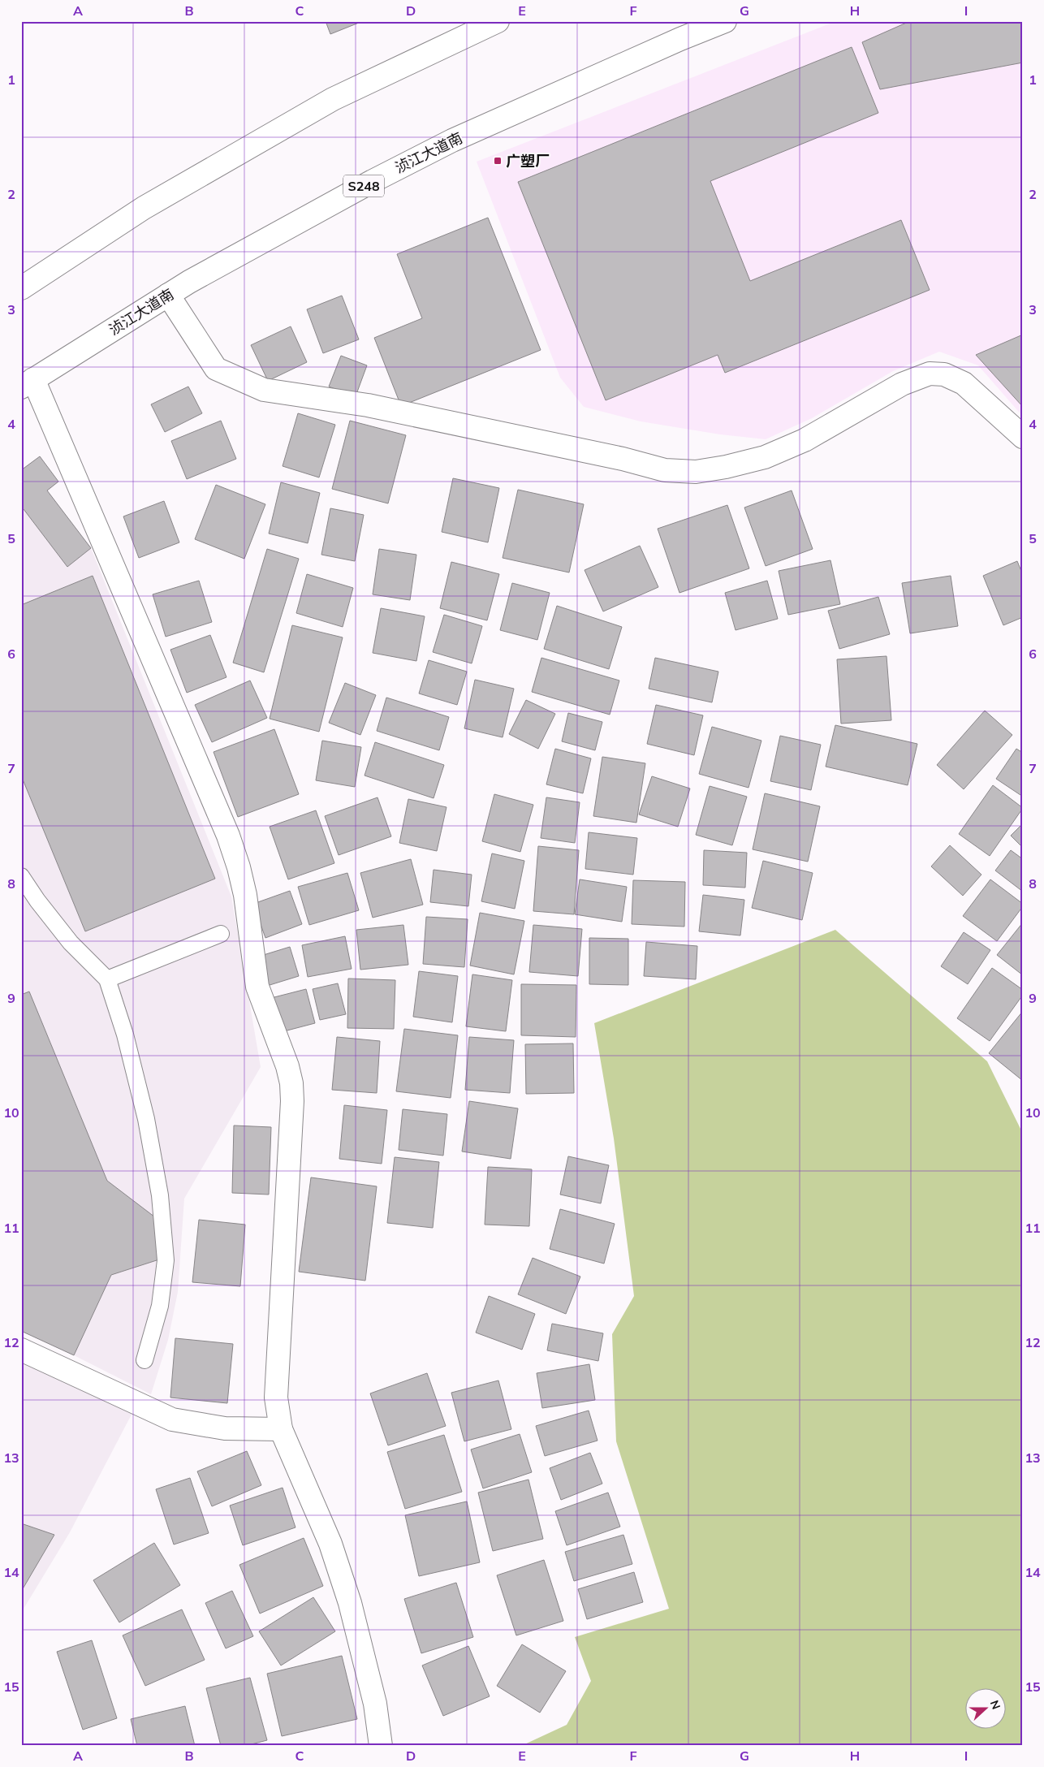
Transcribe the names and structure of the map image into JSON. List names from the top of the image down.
{
  "streets": {
    "street": ["浈江大道南", "S248"]
  },
  "places": {
    "transit": ["广塑厂"]
  },
  "north": "right",
  "grid": {
    "columns": [
      "A",
      "B",
      "C",
      "D",
      "E",
      "F",
      "G",
      "H",
      "I"
    ],
    "rows": [
      "1",
      "2",
      "3",
      "4",
      "5",
      "6",
      "7",
      "8",
      "9",
      "10",
      "11",
      "12",
      "13",
      "14",
      "15"
    ]
  }
}
